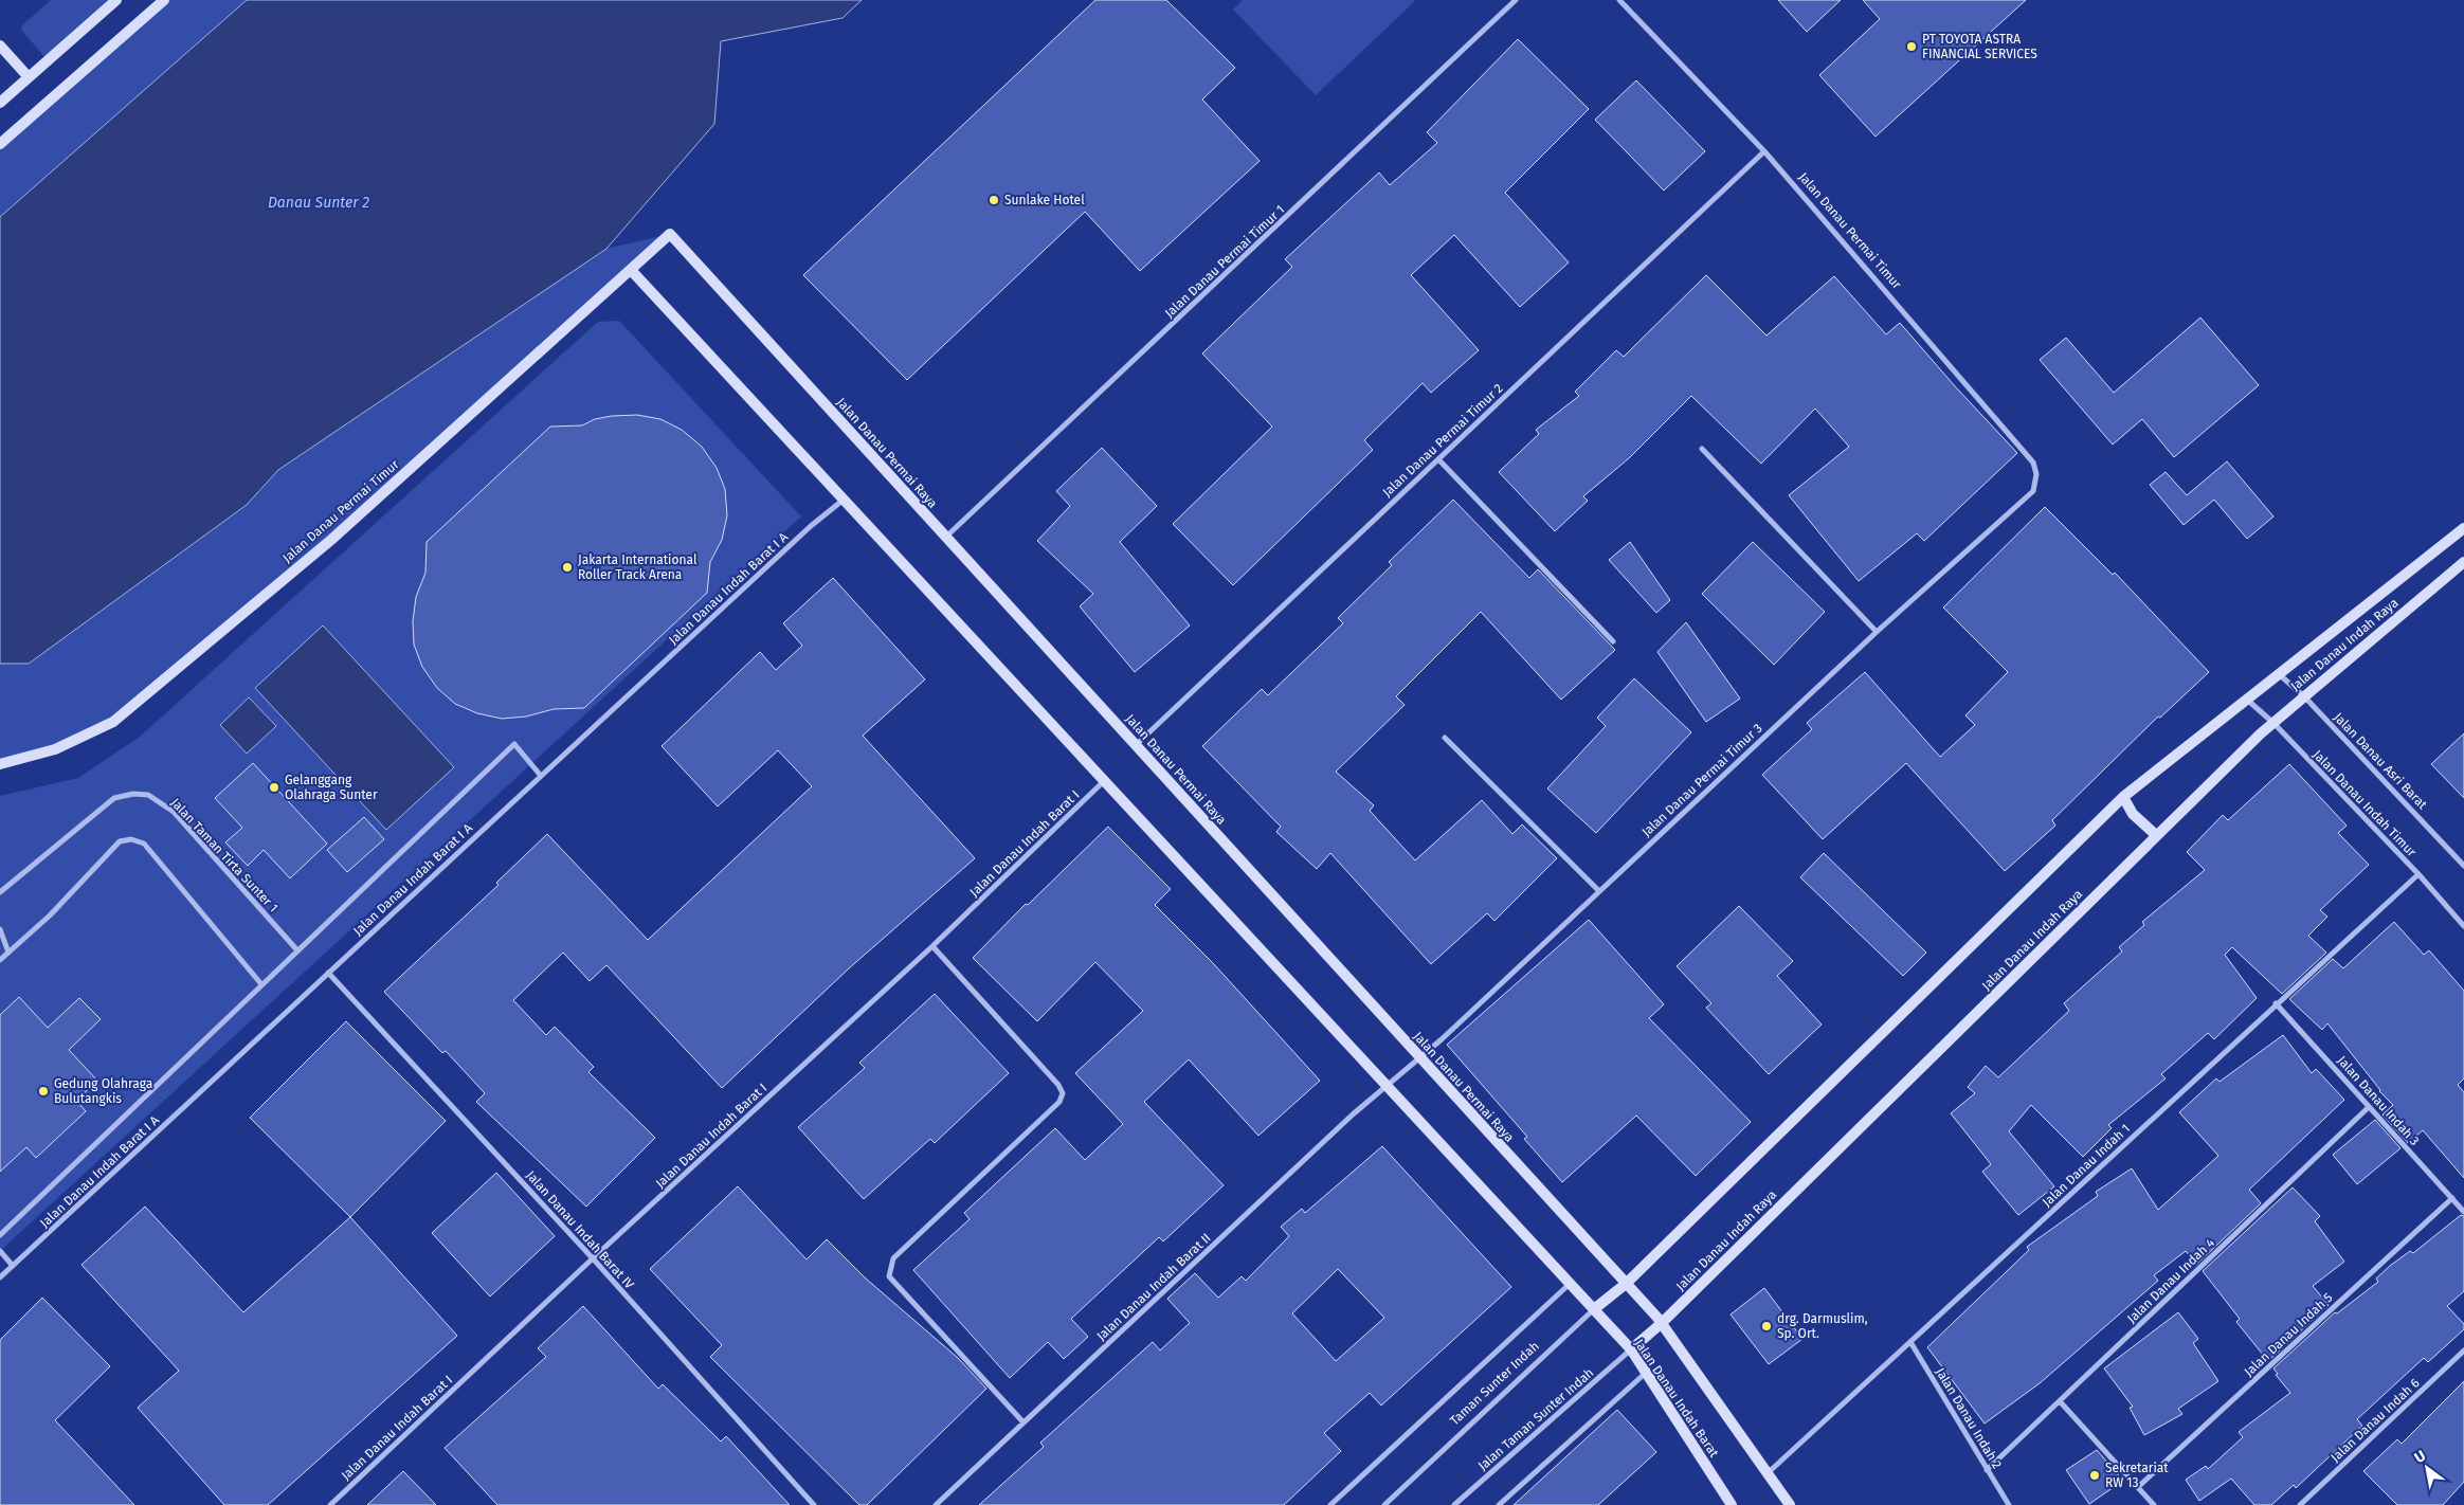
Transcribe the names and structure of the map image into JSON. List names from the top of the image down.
{
  "streets": {
    "street": [
      "Jalan Danau Permai Timur",
      "Jalan Danau Permai Timur 1",
      "Jalan Danau Permai Timur 2",
      "Jalan Danau Permai Raya",
      "Jalan Danau Indah Barat I A",
      "Jalan Danau Indah Raya",
      "Jalan Danau Asri Barat",
      "Jalan Danau Permai Timur 3",
      "Jalan Danau Indah Timur",
      "Jalan Danau Indah Barat I",
      "Jalan Taman Tirta Sunter 1",
      "Jalan Danau Indah 3",
      "Jalan Danau Indah 1",
      "Jalan Danau Indah Barat IV",
      "Jalan Danau Indah 4",
      "Jalan Danau Indah Barat II",
      "Jalan Danau Indah 5",
      "Taman Sunter Indah",
      "Jalan Danau Indah Barat",
      "Jalan Danau Indah 2",
      "Jalan Taman Sunter Indah",
      "Jalan Danau Indah 6"
    ]
  },
  "crossings": [
    ["Jalan Danau Permai Timur", "Jalan Danau Permai Timur 2"],
    ["Jalan Danau Permai Timur", "Jalan Danau Permai Raya"],
    ["Jalan Danau Permai Timur", "Jalan Danau Permai Timur 3"],
    ["Jalan Danau Permai Timur 1", "Jalan Danau Permai Raya"],
    ["Jalan Danau Permai Timur 2", "Jalan Danau Permai Raya"],
    ["Jalan Danau Permai Raya", "Jalan Danau Indah Raya"],
    ["Jalan Danau Permai Raya", "Jalan Danau Permai Timur 3"],
    ["Jalan Danau Permai Raya", "Taman Sunter Indah"],
    ["Jalan Danau Indah Barat I A", "Jalan Danau Indah Barat IV"],
    ["Jalan Danau Indah Raya", "Jalan Danau Asri Barat"],
    ["Jalan Danau Indah Raya", "Jalan Danau Indah Timur"],
    ["Jalan Danau Indah Raya", "Taman Sunter Indah"],
    ["Jalan Danau Indah Raya", "Jalan Danau Indah Barat"],
    ["Jalan Danau Indah Raya", "Jalan Taman Sunter Indah"],
    ["Jalan Danau Permai Timur 3", "Jalan Danau Indah Barat II"],
    ["Jalan Danau Indah Timur", "Jalan Danau Indah 1"],
    ["Jalan Danau Indah Barat I", "Jalan Danau Indah Barat IV"],
    ["Jalan Danau Indah 3", "Jalan Danau Indah 1"],
    ["Jalan Danau Indah 3", "Jalan Danau Indah 4"],
    ["Jalan Danau Indah 3", "Jalan Danau Indah 5"],
    ["Jalan Danau Indah 1", "Jalan Danau Indah 2"],
    ["Jalan Danau Indah 4", "Jalan Danau Indah 2"],
    ["Taman Sunter Indah", "Jalan Danau Indah Barat"],
    ["Jalan Danau Indah Barat", "Jalan Taman Sunter Indah"]
  ],
  "water": ["Danau Sunter 2"],
  "places": [
    "PT TOYOTA ASTRA FINANCIAL SERVICES",
    "Sunlake Hotel",
    "Jakarta International Roller Track Arena",
    "Gelanggang Olahraga Sunter",
    "Gedung Olahraga Bulutangkis",
    "drg. Darmuslim, Sp. Ort.",
    "Sekretariat RW 13"
  ],
  "north": "top left"
}
